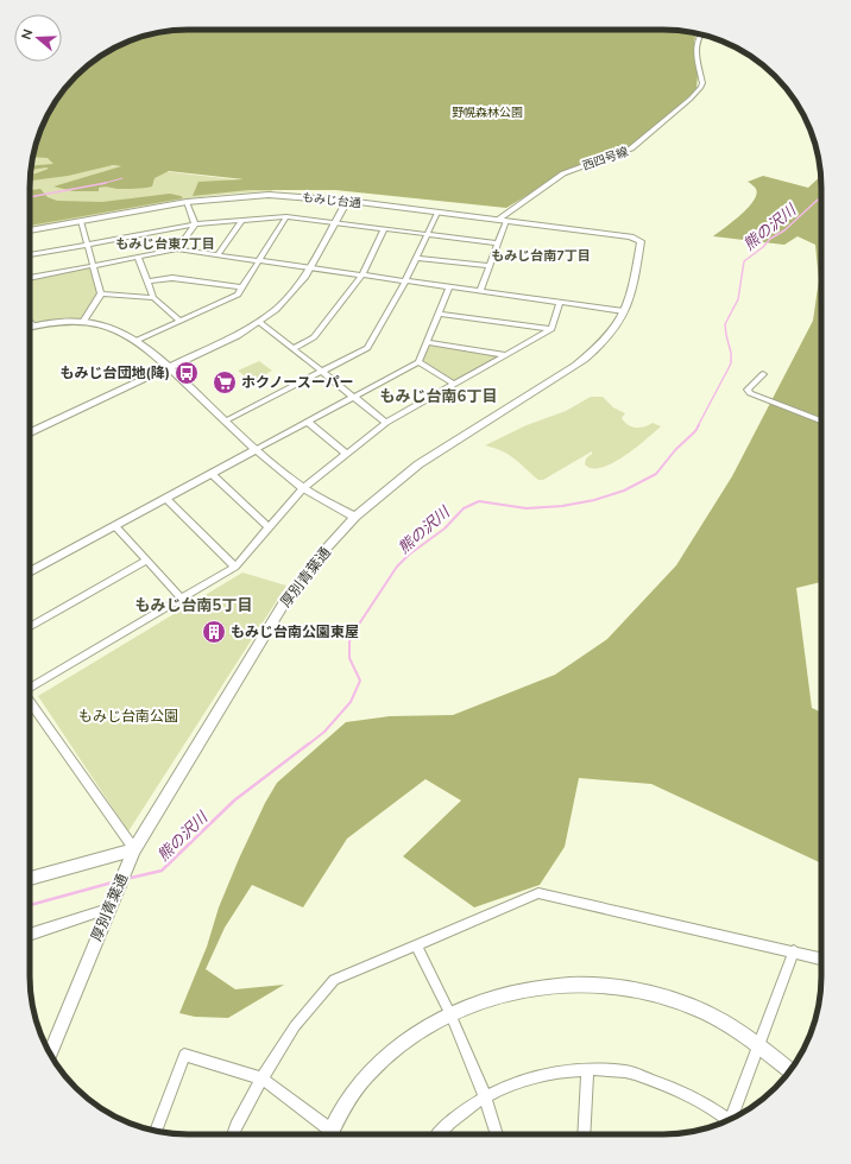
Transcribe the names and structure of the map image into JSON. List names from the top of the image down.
{
  "streets": {
    "street": ["西四号線", "もみじ台通", "厚別青葉通"]
  },
  "crossings": [
    ["西四号線", "もみじ台通"],
    ["もみじ台通", "厚別青葉通"]
  ],
  "districts": [
    "もみじ台東7丁目",
    "もみじ台南7丁目",
    "もみじ台南6丁目",
    "もみじ台南5丁目"
  ],
  "water": ["熊の沢川"],
  "parks": ["野幌森林公園", "もみじ台南公園"],
  "places": {
    "bus stop": ["もみじ台団地(降)"],
    "supermarket": ["ホクノースーパー"],
    "building": ["もみじ台南公園東屋"]
  },
  "north": "left"
}
